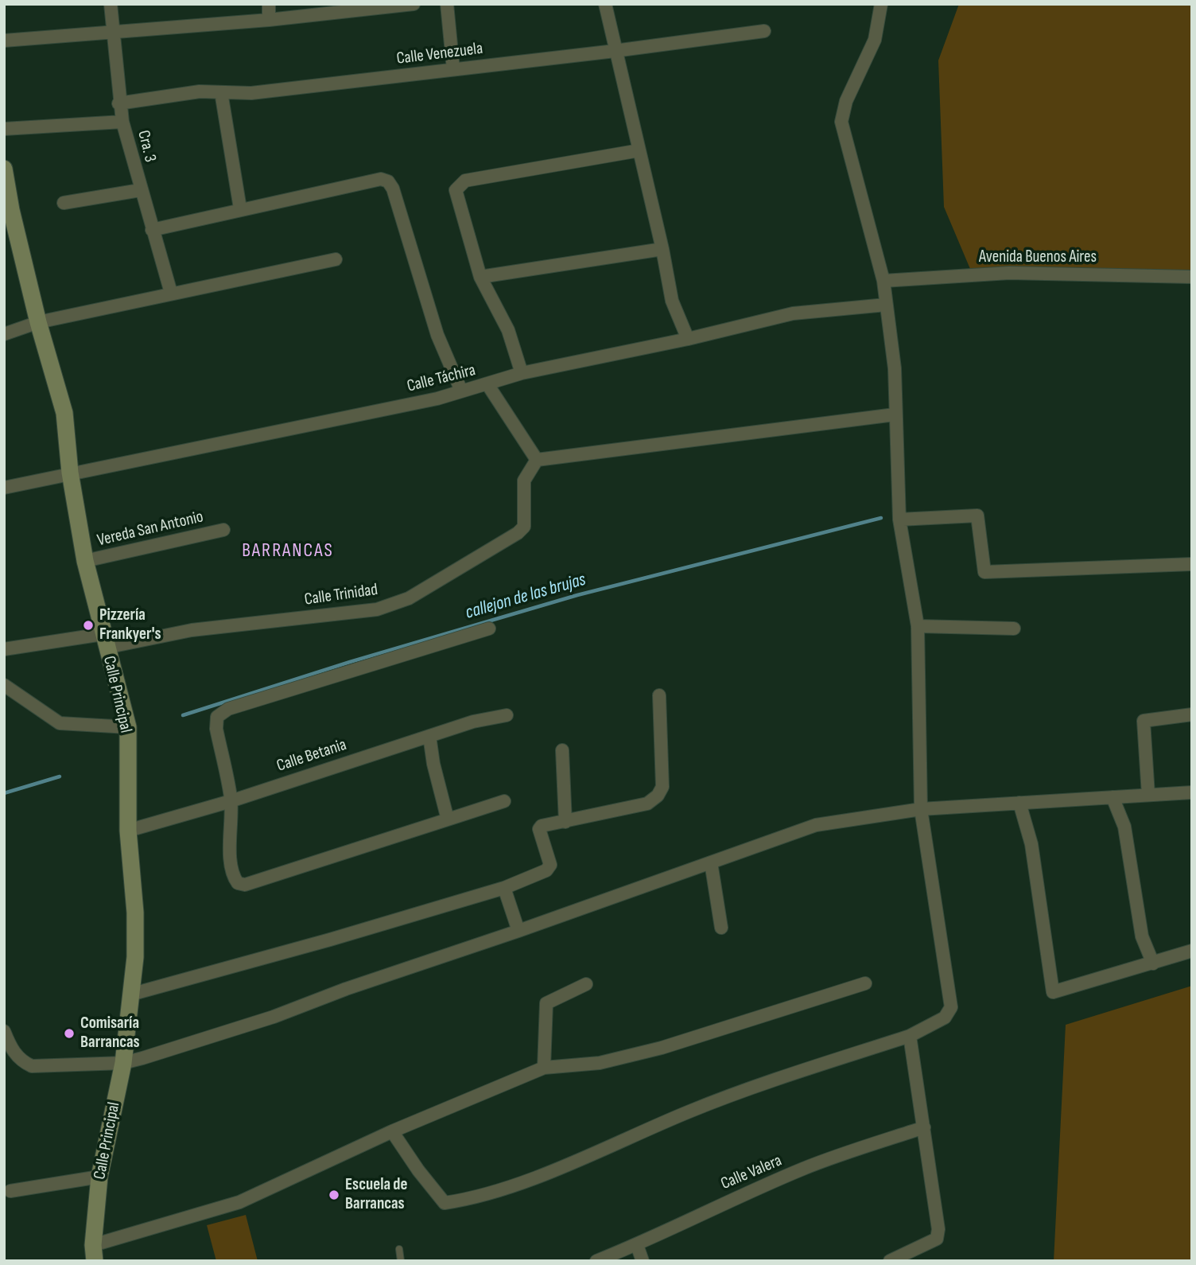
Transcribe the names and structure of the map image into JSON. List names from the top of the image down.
{
  "streets": {
    "street": [
      "Calle Venezuela",
      "Cra. 3",
      "Avenida Buenos Aires",
      "Calle Táchira",
      "Vereda San Antonio",
      "Calle Trinidad",
      "Calle Principal",
      "Calle Betania",
      "Calle Valera"
    ]
  },
  "crossings": [
    ["Calle Venezuela", "Cra. 3"],
    ["Calle Táchira", "Calle Principal"],
    ["Vereda San Antonio", "Calle Principal"],
    ["Calle Trinidad", "Calle Principal"],
    ["Calle Principal", "Calle Betania"]
  ],
  "districts": ["BARRANCAS"],
  "water": ["callejon de las brujas"],
  "places": ["Pizzería Frankyer's", "Comisaría Barrancas", "Escuela de Barrancas"]
}
